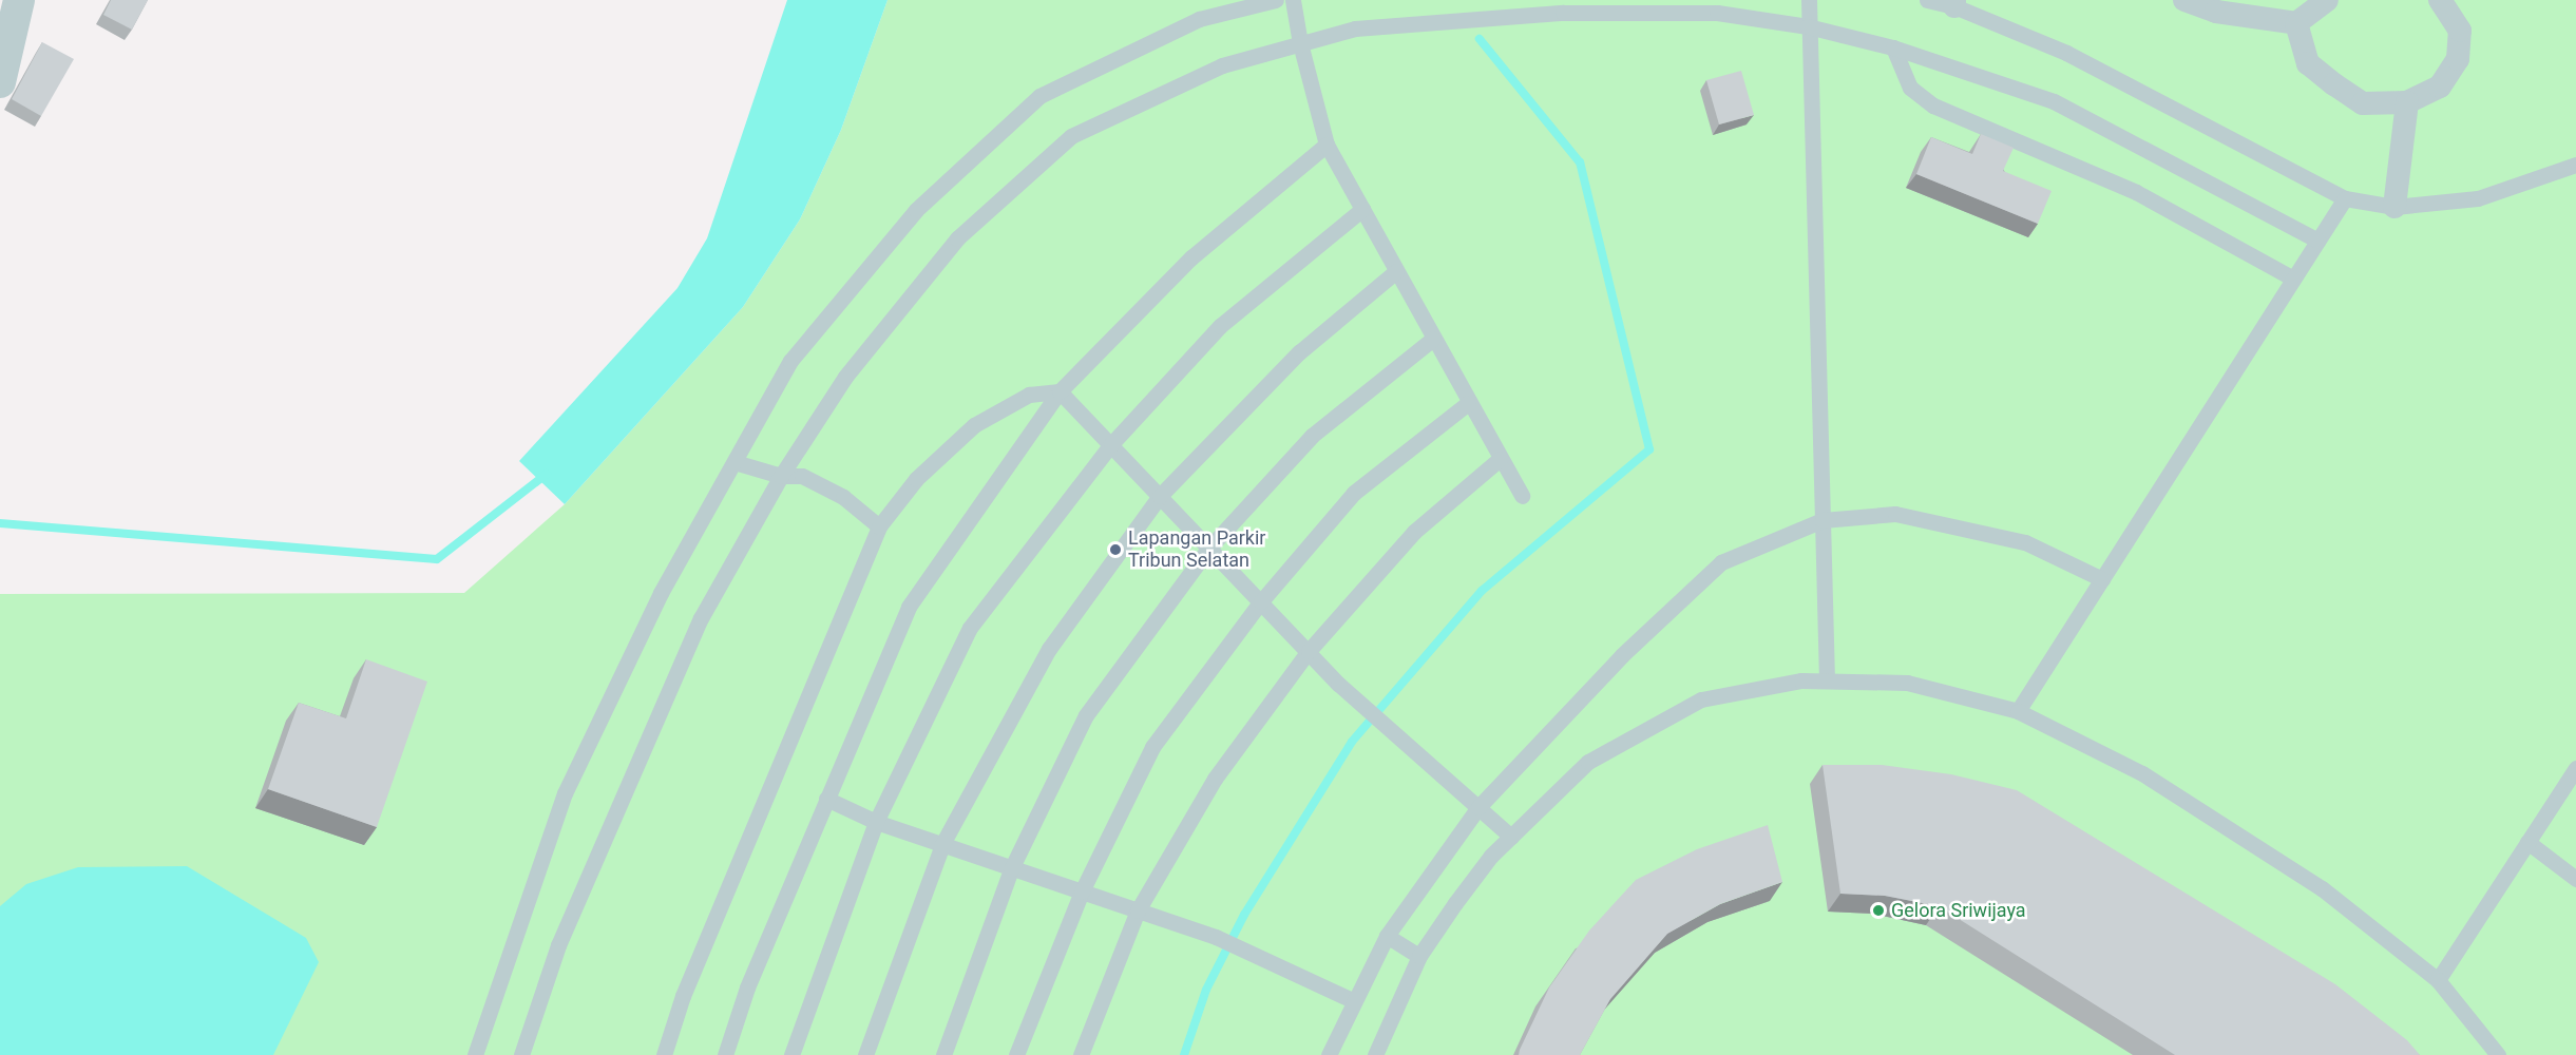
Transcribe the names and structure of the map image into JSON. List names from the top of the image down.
{
  "places": ["Lapangan Parkir Tribun Selatan", "Gelora Sriwijaya"]
}
